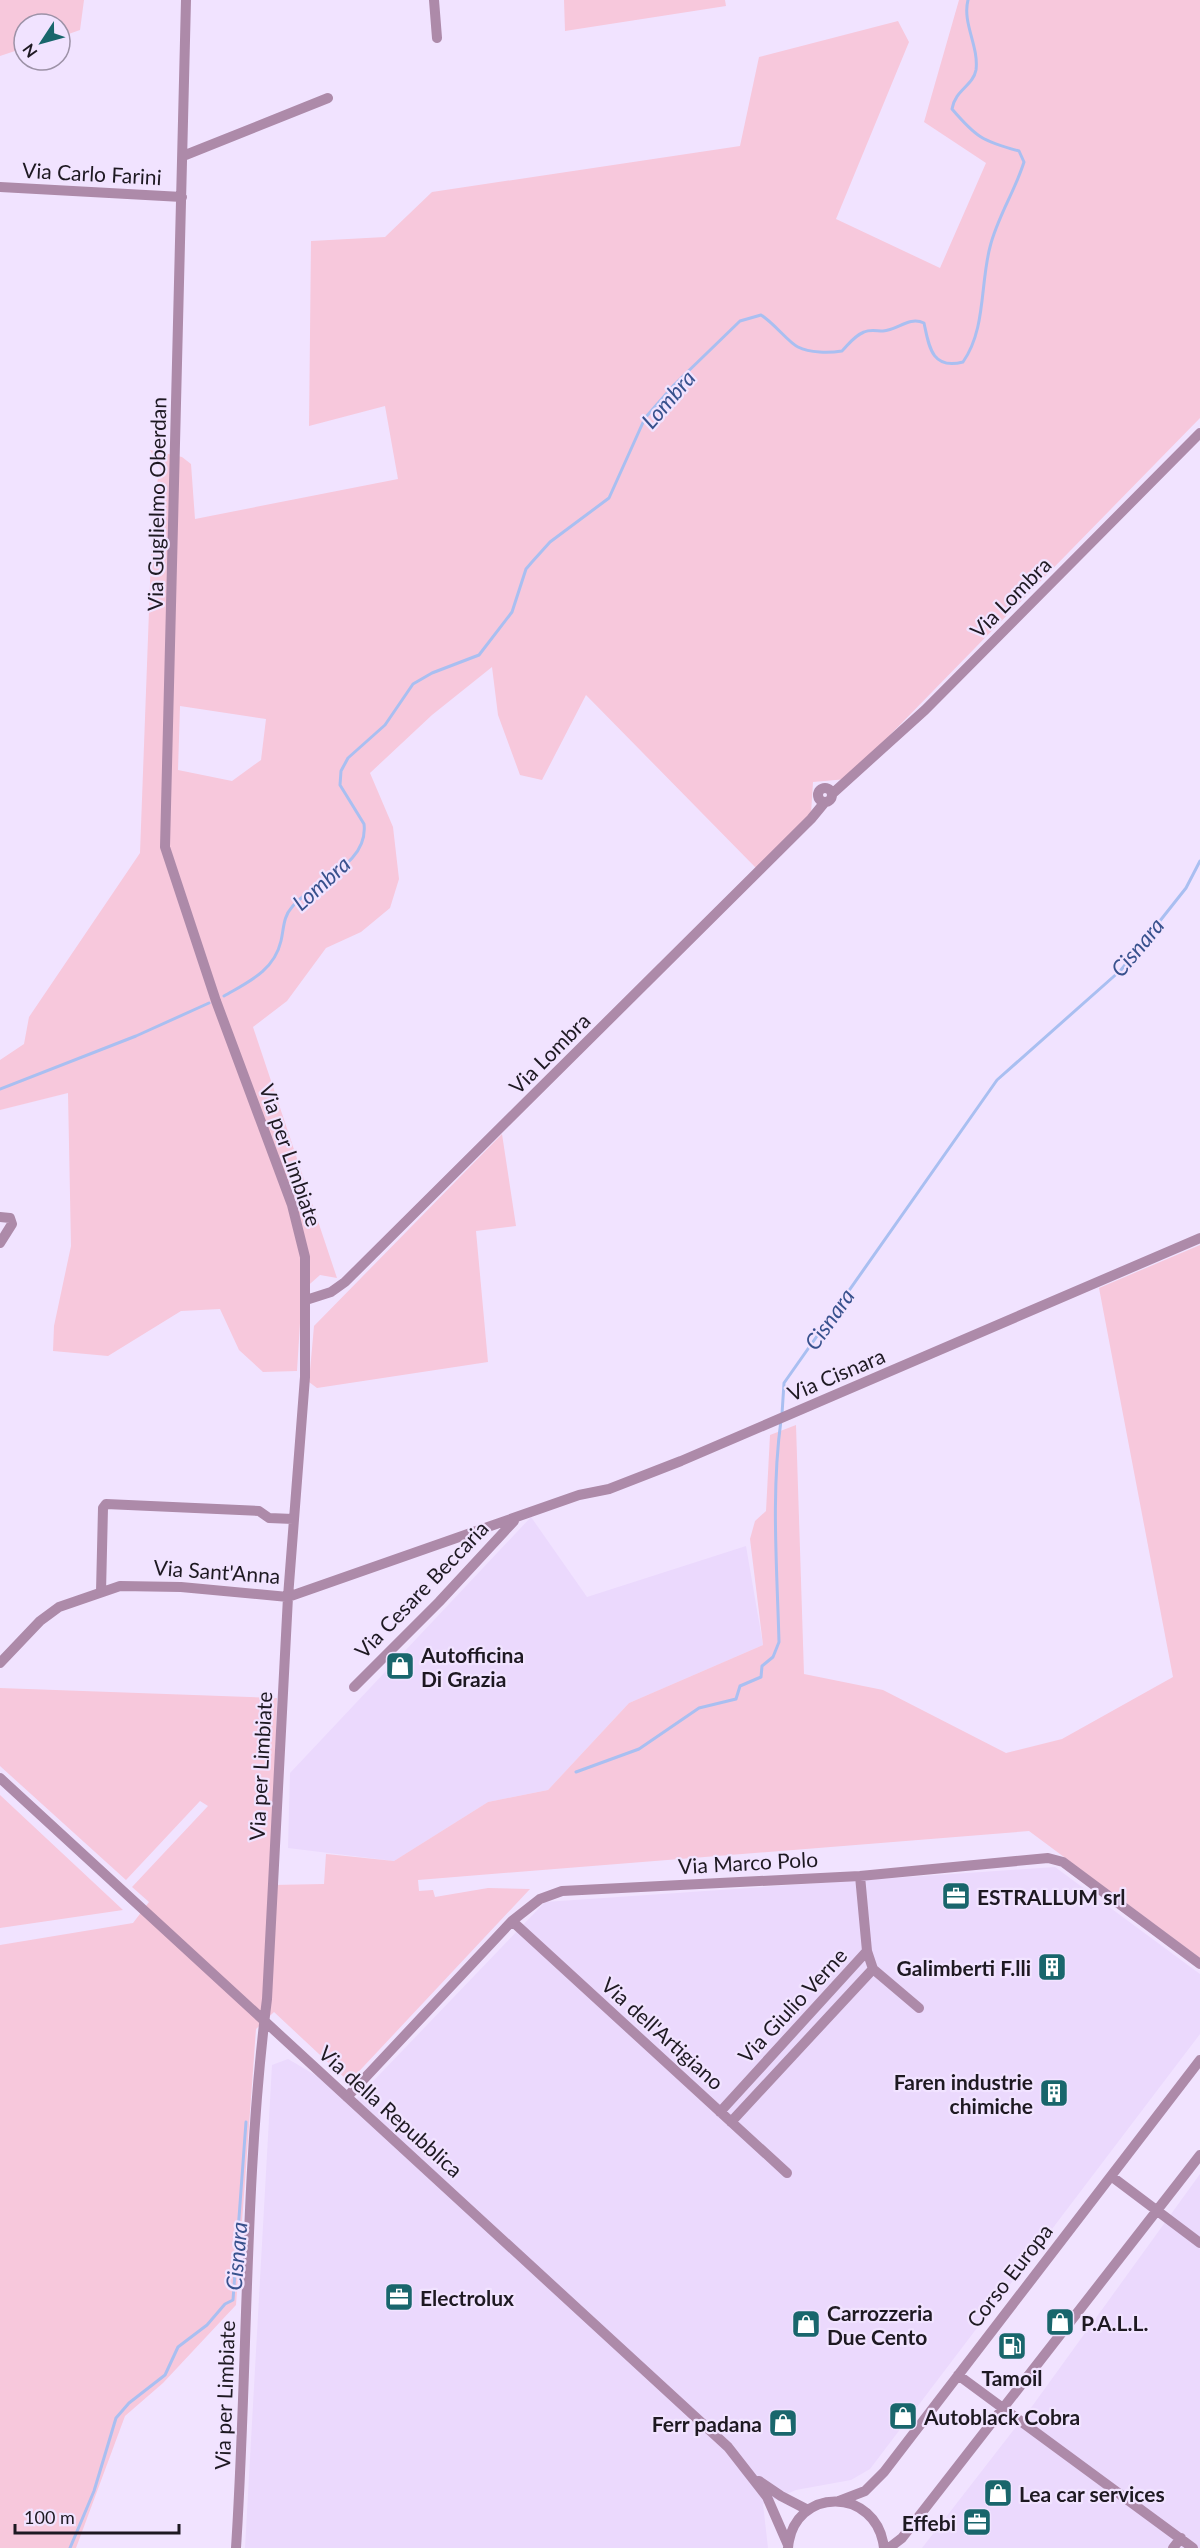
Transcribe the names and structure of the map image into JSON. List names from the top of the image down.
{
  "streets": {
    "street": [
      "Via Carlo Farini",
      "Via Guglielmo Oberdan",
      "Via Lombra",
      "Via per Limbiate",
      "Via Cisnara",
      "Via Sant'Anna",
      "Via Cesare Beccaria",
      "Via Marco Polo",
      "Via Giulio Verne",
      "Via dell'Artigiano",
      "Via della Repubblica",
      "Corso Europa"
    ]
  },
  "crossings": [
    ["Via Carlo Farini", "Via Guglielmo Oberdan"],
    ["Via Guglielmo Oberdan", "Via per Limbiate"],
    ["Via Lombra", "Via per Limbiate"],
    ["Via per Limbiate", "Via Sant'Anna"],
    ["Via per Limbiate", "Via della Repubblica"],
    ["Via Cisnara", "Via Sant'Anna"],
    ["Via Cisnara", "Via Cesare Beccaria"],
    ["Via Marco Polo", "Via Giulio Verne"],
    ["Via Marco Polo", "Via dell'Artigiano"],
    ["Via Marco Polo", "Via della Repubblica"],
    ["Via Giulio Verne", "Via dell'Artigiano"],
    ["Via della Repubblica", "Corso Europa"]
  ],
  "water": ["Lombra", "Cisnara"],
  "places": {
    "shop": [
      "Autofficina Di Grazia",
      "P.A.L.L.",
      "Carrozzeria Due Cento",
      "Autoblack Cobra",
      "Ferr padana",
      "Lea car services"
    ],
    "office": ["ESTRALLUM srl", "Electrolux", "Effebi"],
    "building": ["Galimberti F.lli", "Faren industrie chimiche"],
    "fuel station": ["Tamoil"]
  },
  "scale_bar": "100 m",
  "north": "bottom left"
}
